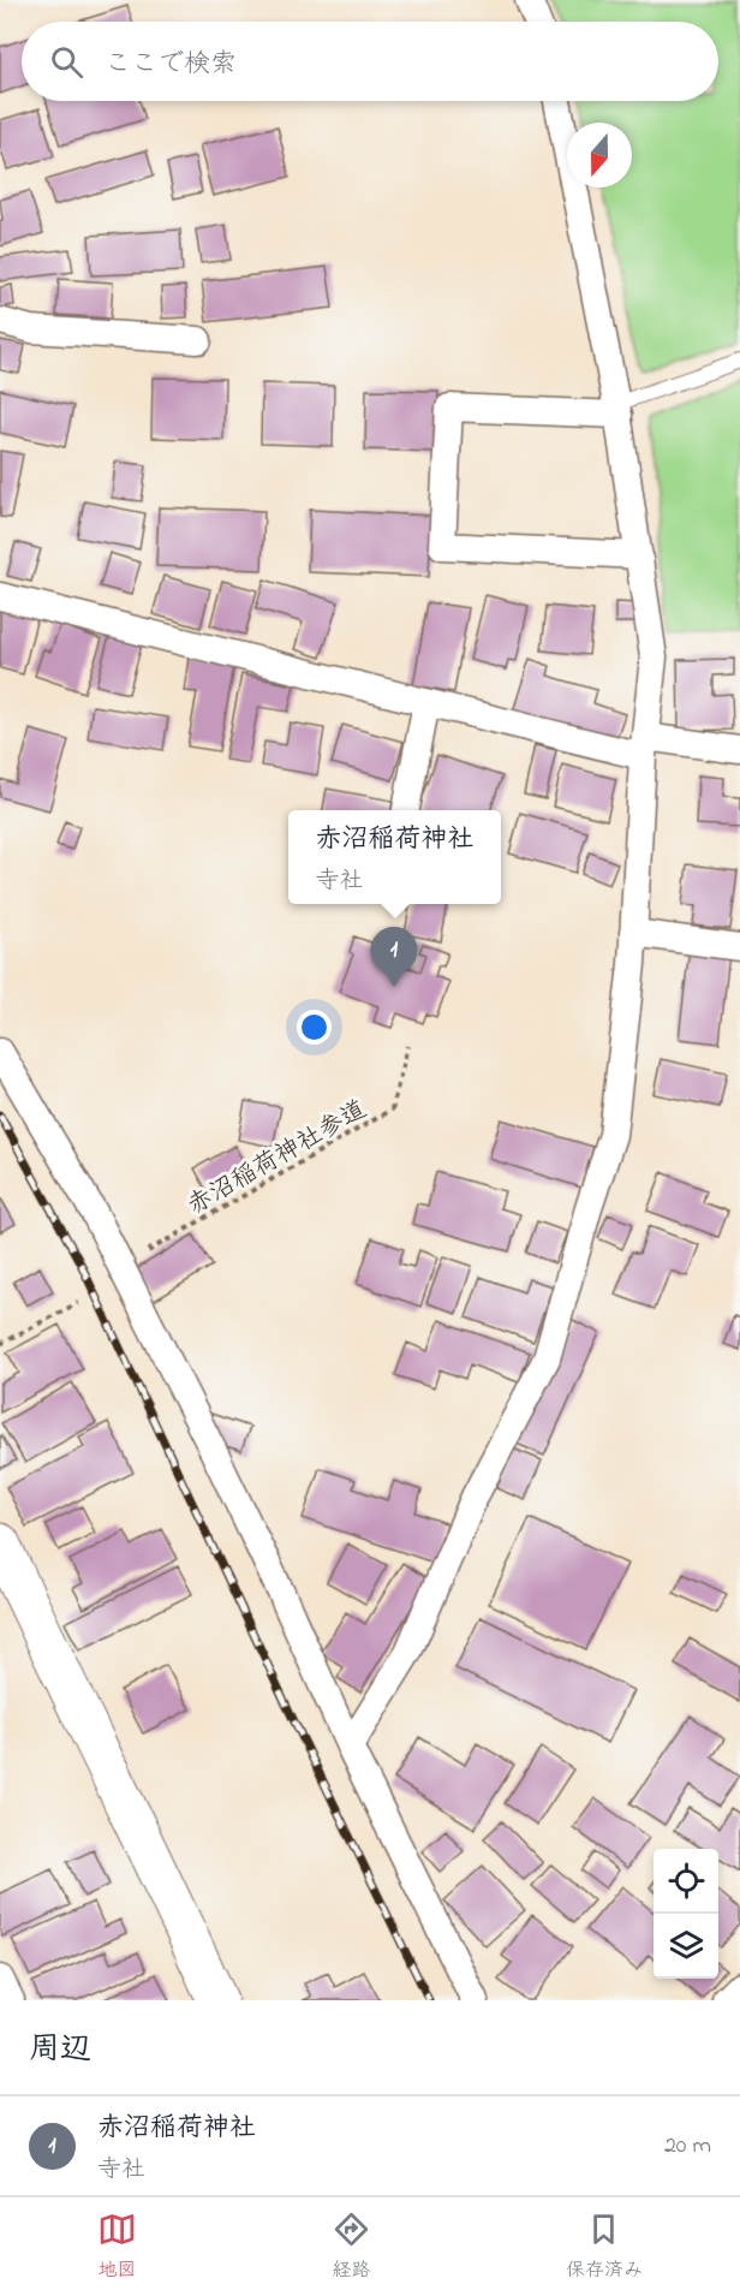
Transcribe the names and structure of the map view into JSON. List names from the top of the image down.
{
  "streets": {
    "path": ["赤沼稲荷神社参道"]
  },
  "north": "bottom",
  "page": {
    "search": "ここで検索",
    "popup": ["赤沼稲荷神社", "寺社"],
    "pins": "1",
    "heading": "周辺",
    "list": [
      {
        "mark": "1",
        "name": "赤沼稲荷神社",
        "note": "寺社",
        "value": "20 m"
      }
    ],
    "nav": ["地図", "経路", "保存済み"]
  }
}
